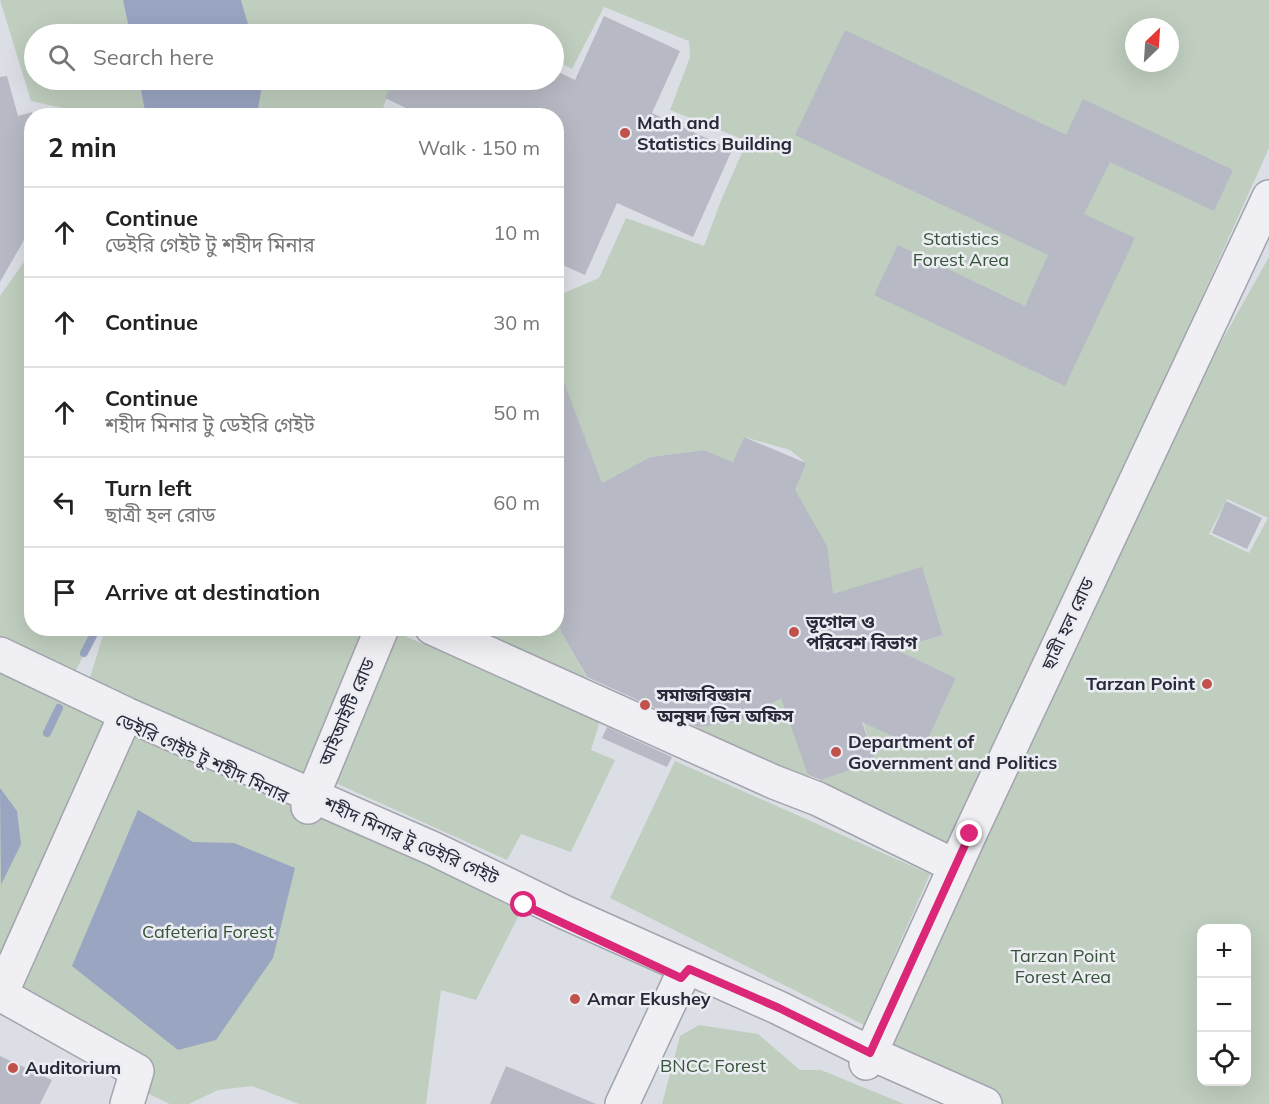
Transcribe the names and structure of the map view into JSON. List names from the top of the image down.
{
  "streets": {
    "street": [
      "ছাত্রী হল রোড",
      "আইআইটি রোড",
      "ডেইরি গেইট টু শহীদ মিনার",
      "শহীদ মিনার টু ডেইরি গেইট"
    ]
  },
  "crossings": [
    ["আইআইটি রোড", "ডেইরি গেইট টু শহীদ মিনার"],
    ["আইআইটি রোড", "শহীদ মিনার টু ডেইরি গেইট"],
    ["ডেইরি গেইট টু শহীদ মিনার", "শহীদ মিনার টু ডেইরি গেইট"]
  ],
  "parks": [
    "Statistics Forest Area",
    "Cafeteria Forest",
    "Tarzan Point Forest Area",
    "BNCC Forest"
  ],
  "places": [
    "Math and Statistics Building",
    "ভূগোল ও পরিবেশ বিভাগ",
    "Tarzan Point",
    "সমাজবিজ্ঞান অনুষদ ডিন অফিস",
    "Department of Government and Politics",
    "Amar Ekushey",
    "Auditorium"
  ],
  "north": "top right",
  "page": {
    "search": "Search here",
    "heading": ["2 min", "Walk · 150 m"],
    "list": [
      ["Continue", "ডেইরি গেইট টু শহীদ মিনার", "10 m"],
      ["Continue", "30 m"],
      ["Continue", "শহীদ মিনার টু ডেইরি গেইট", "50 m"],
      ["Turn left", "ছাত্রী হল রোড", "60 m"],
      "Arrive at destination"
    ],
    "map_buttons": ["+", "−"]
  }
}
